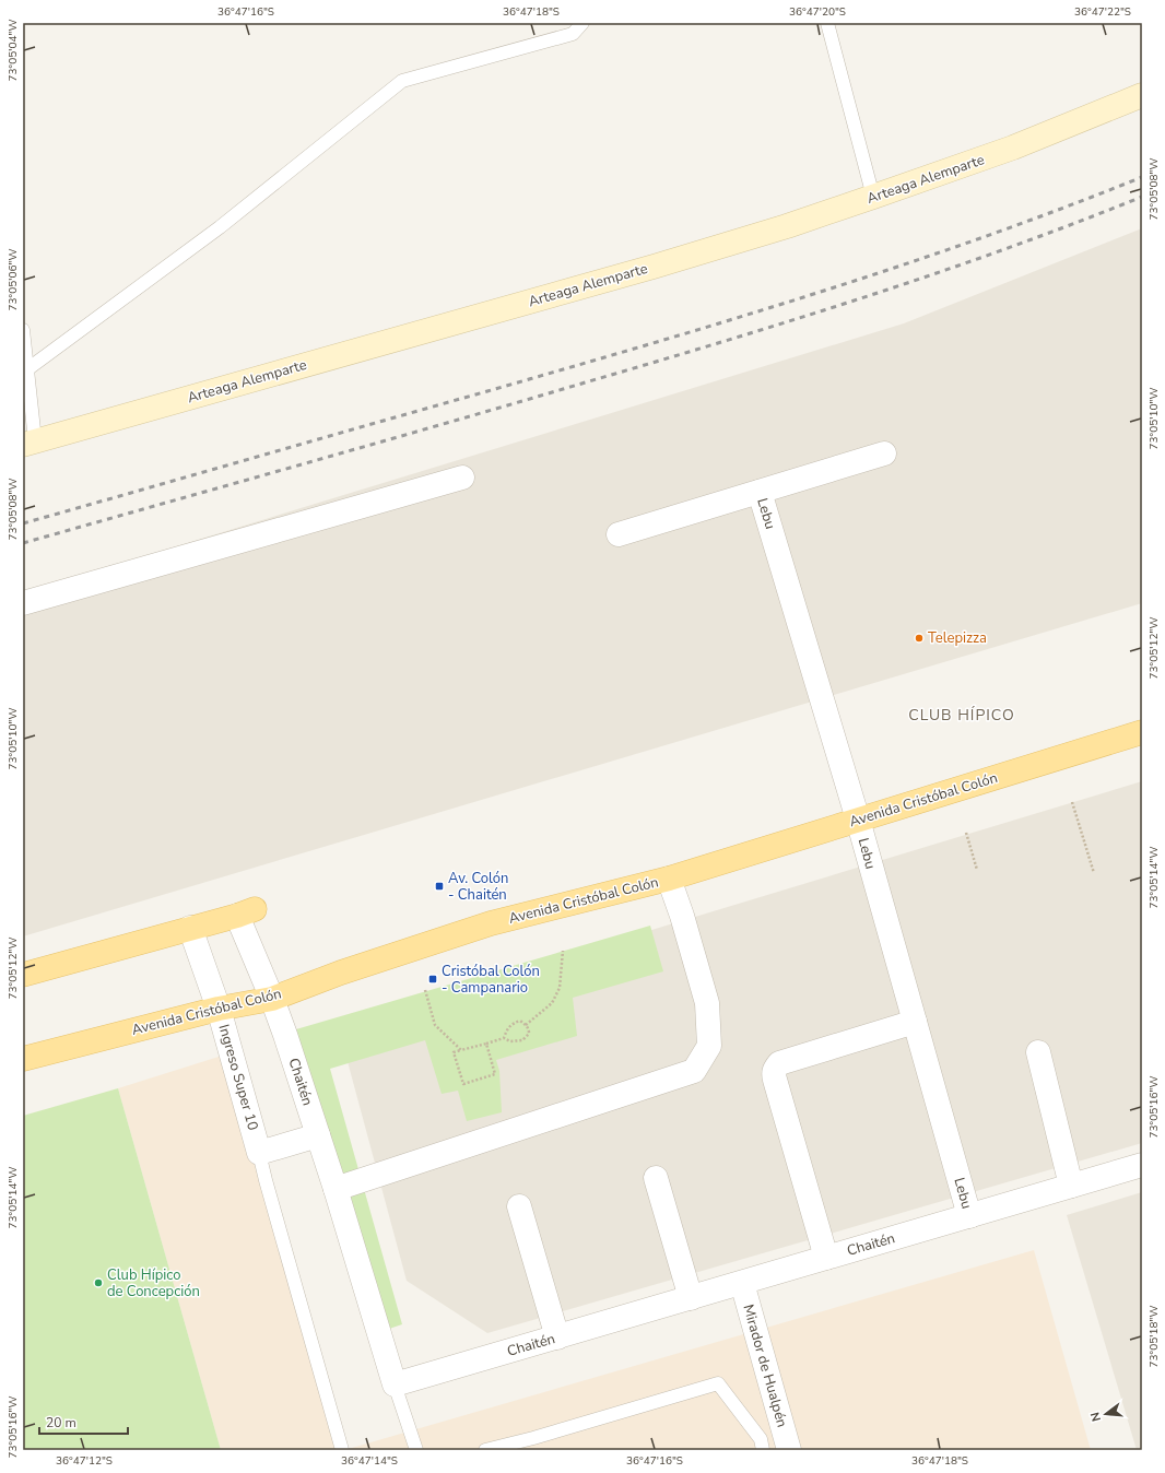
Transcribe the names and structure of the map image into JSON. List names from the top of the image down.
{
  "streets": {
    "main road": ["Arteaga Alemparte", "Avenida Cristóbal Colón"],
    "street": [
      "Lebu",
      "Ingreso Super 10",
      "Chaitén",
      "Mirador de Hualpén"
    ]
  },
  "crossings": [
    ["Lebu", "Avenida Cristóbal Colón"],
    ["Lebu", "Chaitén"],
    ["Avenida Cristóbal Colón", "Ingreso Super 10"],
    ["Avenida Cristóbal Colón", "Chaitén"],
    ["Chaitén", "Mirador de Hualpén"]
  ],
  "districts": ["CLUB HÍPICO"],
  "places": {
    "other": ["Telepizza", "Club Hípico de Concepción"],
    "transit": ["Av. Colón - Chaitén", "Cristóbal Colón - Campanario"]
  },
  "scale_bar": "20 m",
  "north": "left",
  "coordinates": [
    "36°47'16\"S",
    "36°47'18\"S",
    "36°47'20\"S",
    "36°47'22\"S",
    "73°05'04\"W",
    "73°05'08\"W",
    "73°05'06\"W",
    "73°05'10\"W",
    "73°05'12\"W",
    "73°05'14\"W",
    "73°05'16\"W",
    "73°05'18\"W",
    "36°47'12\"S",
    "36°47'14\"S"
  ]
}
